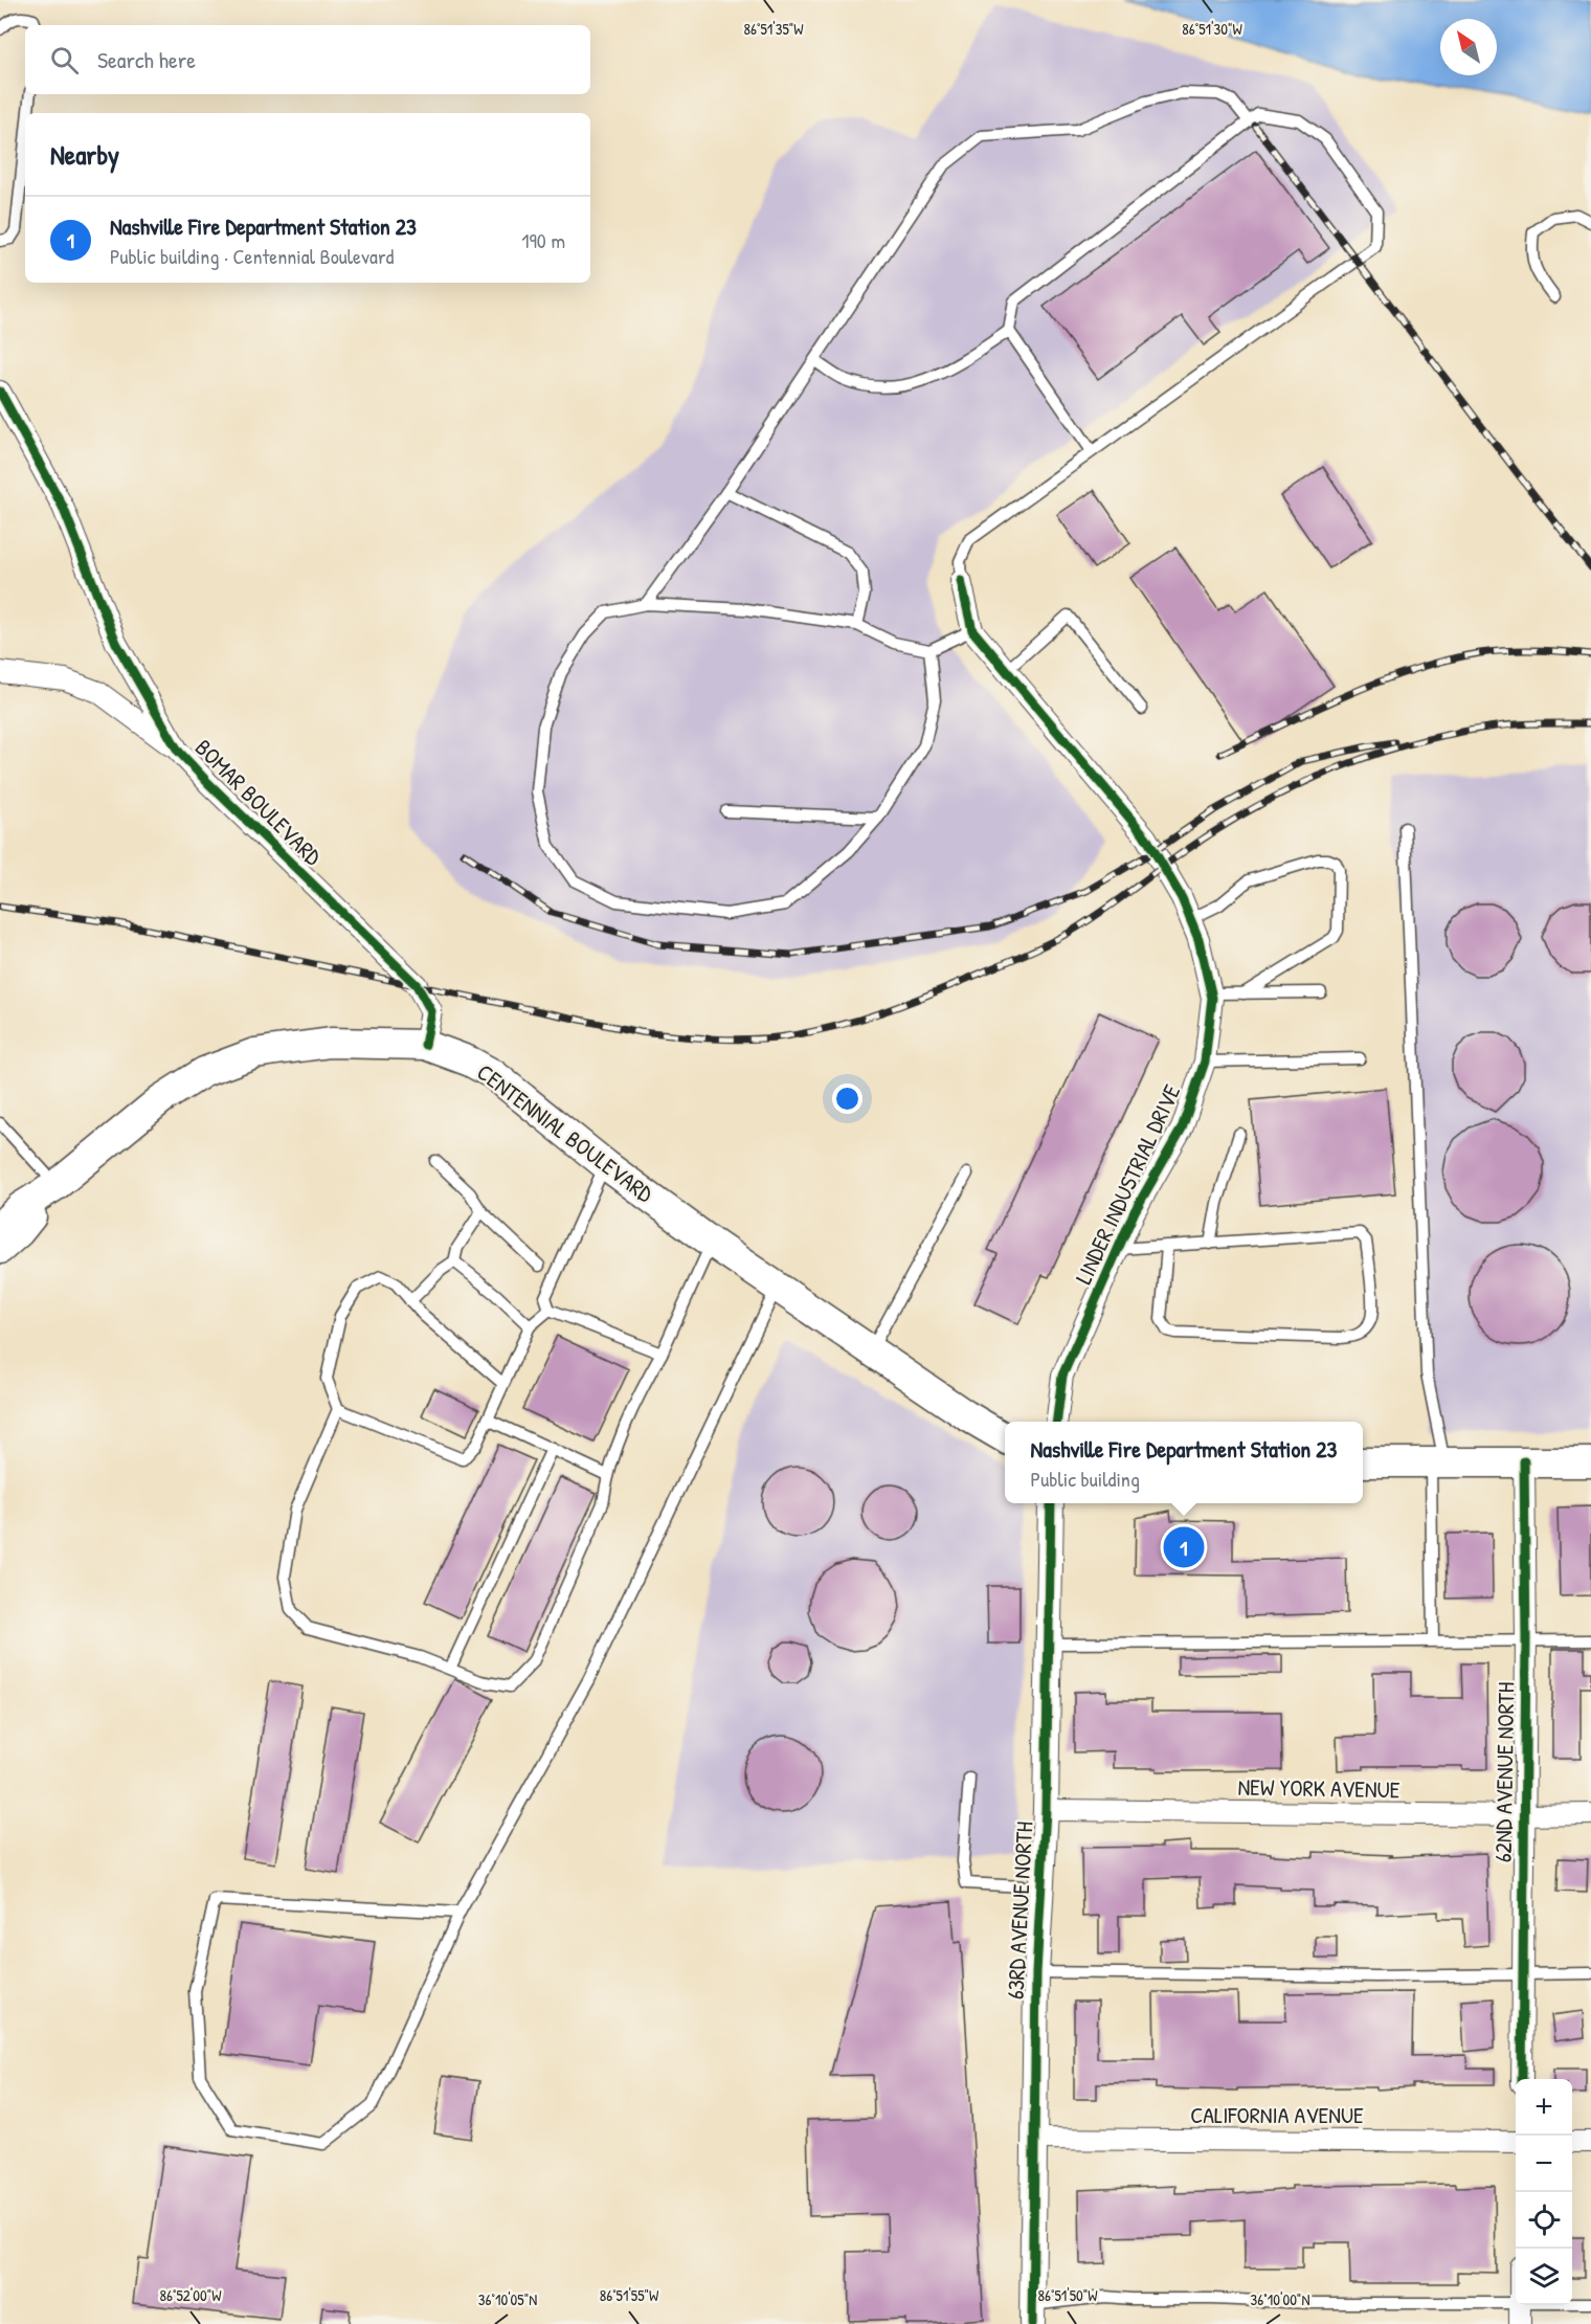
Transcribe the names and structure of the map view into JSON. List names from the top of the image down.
{
  "streets": {
    "main road": ["CENTENNIAL BOULEVARD"],
    "street": [
      "BOMAR BOULEVARD",
      "LINDER INDUSTRIAL DRIVE",
      "62ND AVENUE NORTH",
      "NEW YORK AVENUE",
      "63RD AVENUE NORTH",
      "CALIFORNIA AVENUE"
    ]
  },
  "crossings": [
    ["BOMAR BOULEVARD", "CENTENNIAL BOULEVARD"],
    ["62ND AVENUE NORTH", "NEW YORK AVENUE"],
    ["NEW YORK AVENUE", "63RD AVENUE NORTH"],
    ["63RD AVENUE NORTH", "CALIFORNIA AVENUE"]
  ],
  "north": "top left",
  "page": {
    "search": "Search here",
    "heading": "Nearby",
    "list": [
      {
        "mark": "1",
        "name": "Nashville Fire Department Station 23",
        "note": "Public building · Centennial Boulevard",
        "value": "190 m"
      }
    ],
    "popup": ["Nashville Fire Department Station 23", "Public building"],
    "pins": "1",
    "map_buttons": ["+", "−"]
  },
  "coordinates": [
    "86°51'35\"W",
    "86°51'30\"W",
    "86°52'00\"W",
    "86°51'55\"W",
    "86°51'50\"W",
    "36°10'05\"N",
    "36°10'00\"N"
  ]
}
